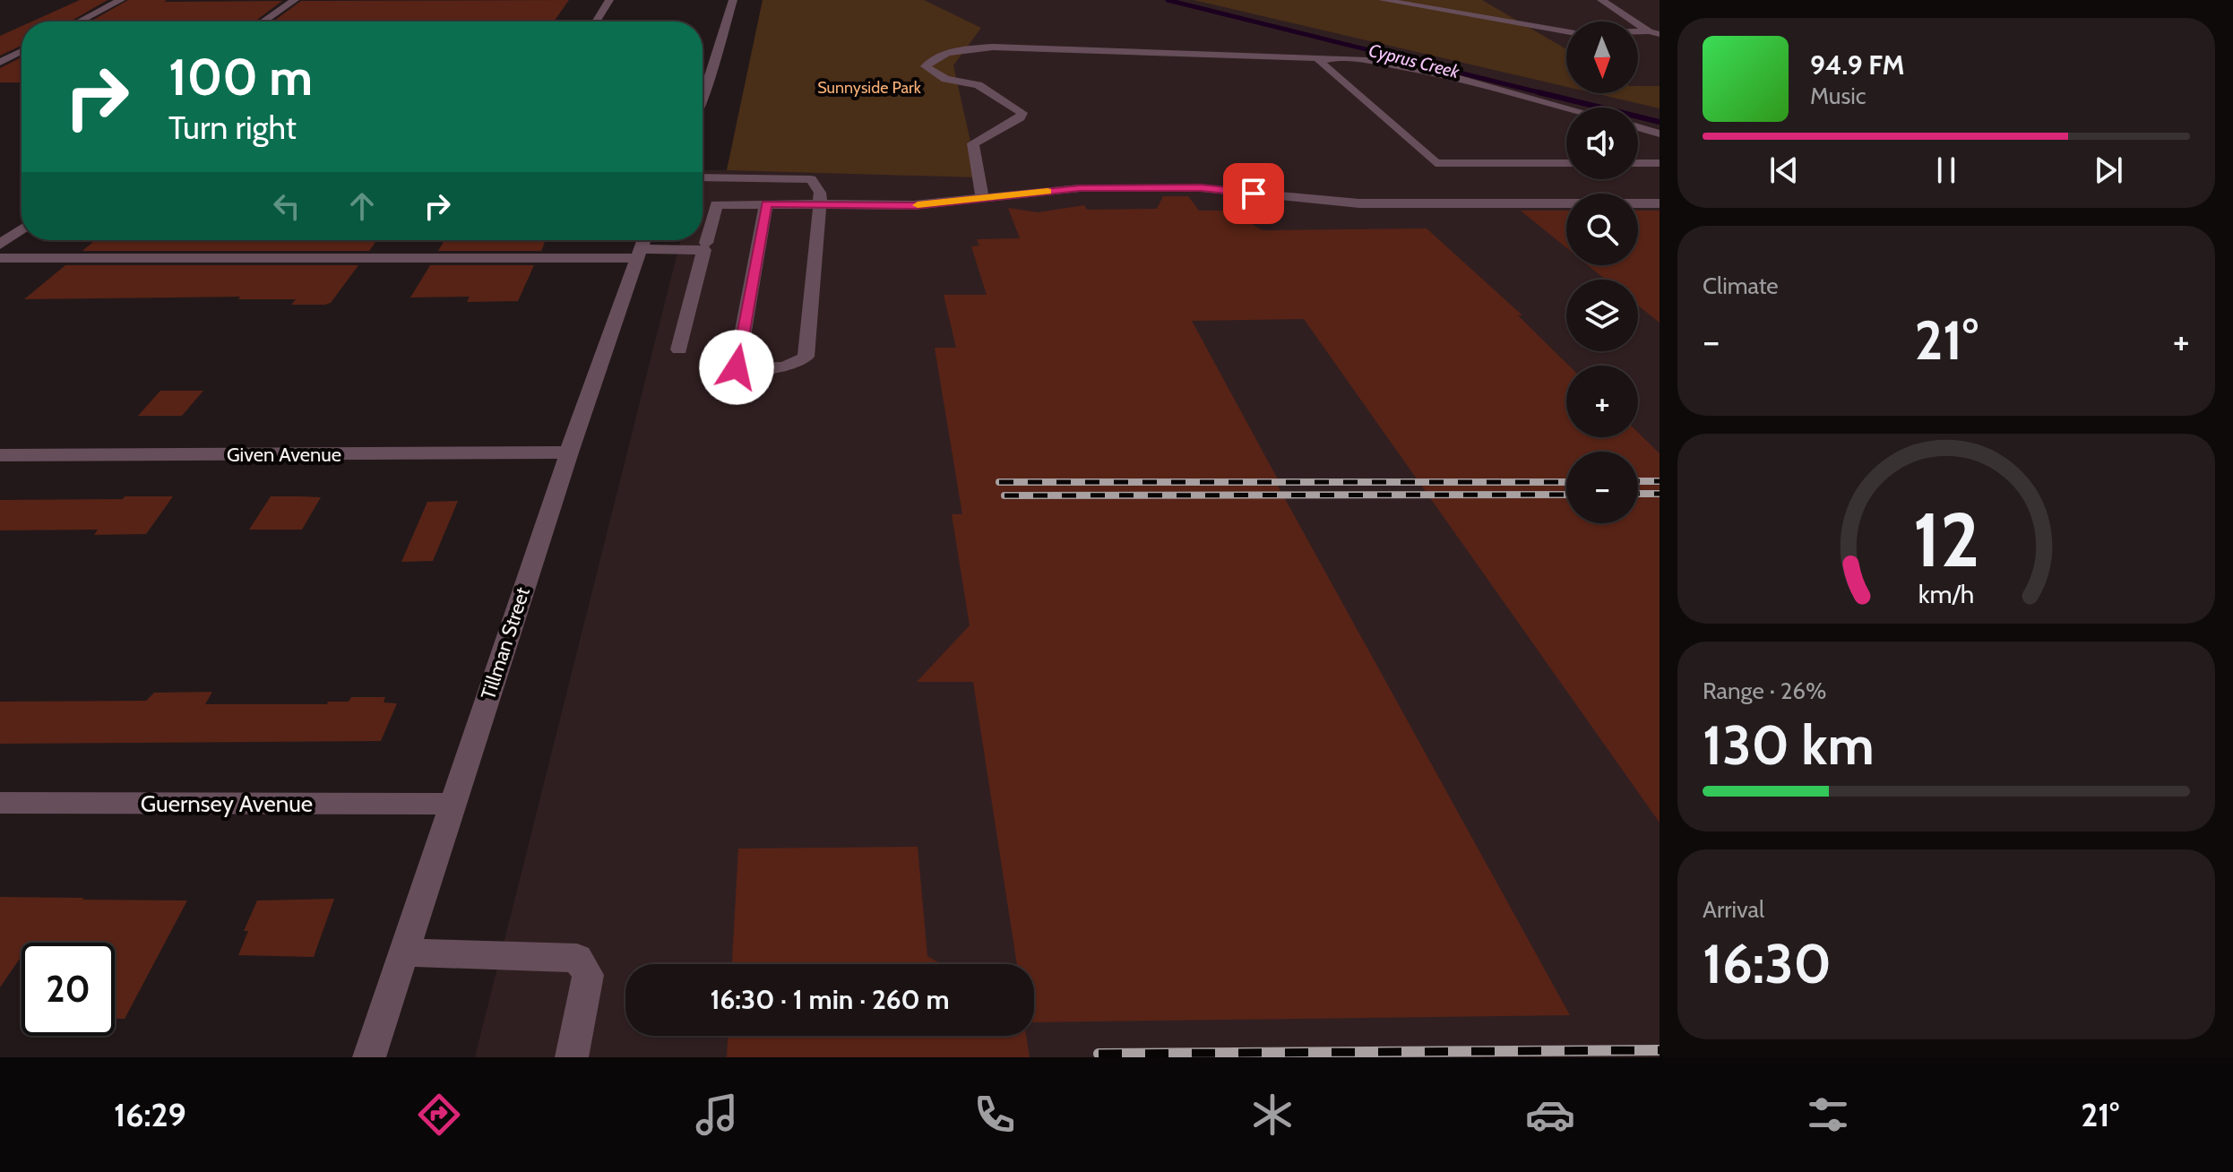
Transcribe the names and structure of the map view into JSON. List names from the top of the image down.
{
  "streets": {
    "street": ["Given Avenue", "Tillman Street", "Guernsey Avenue"]
  },
  "crossings": [
    ["Given Avenue", "Tillman Street"],
    ["Tillman Street", "Guernsey Avenue"]
  ],
  "water": ["Cyprus Creek"],
  "parks": ["Sunnyside Park"],
  "north": "bottom",
  "page": {
    "map_buttons": ["+", "−"],
    "turn": ["100 m", "Turn right"],
    "song": ["94.9 FM", "Music"],
    "tile": [
      "Climate",
      ["Range · 26%", "130 km"],
      ["Arrival", "16:30"]
    ],
    "heat": ["−", "21°", "+"],
    "limit": "20",
    "trip": "16:30 · 1 min · 260 m",
    "tabs": ["16:29", "21°"],
    "gauge": ["12", "km/h"]
  }
}
